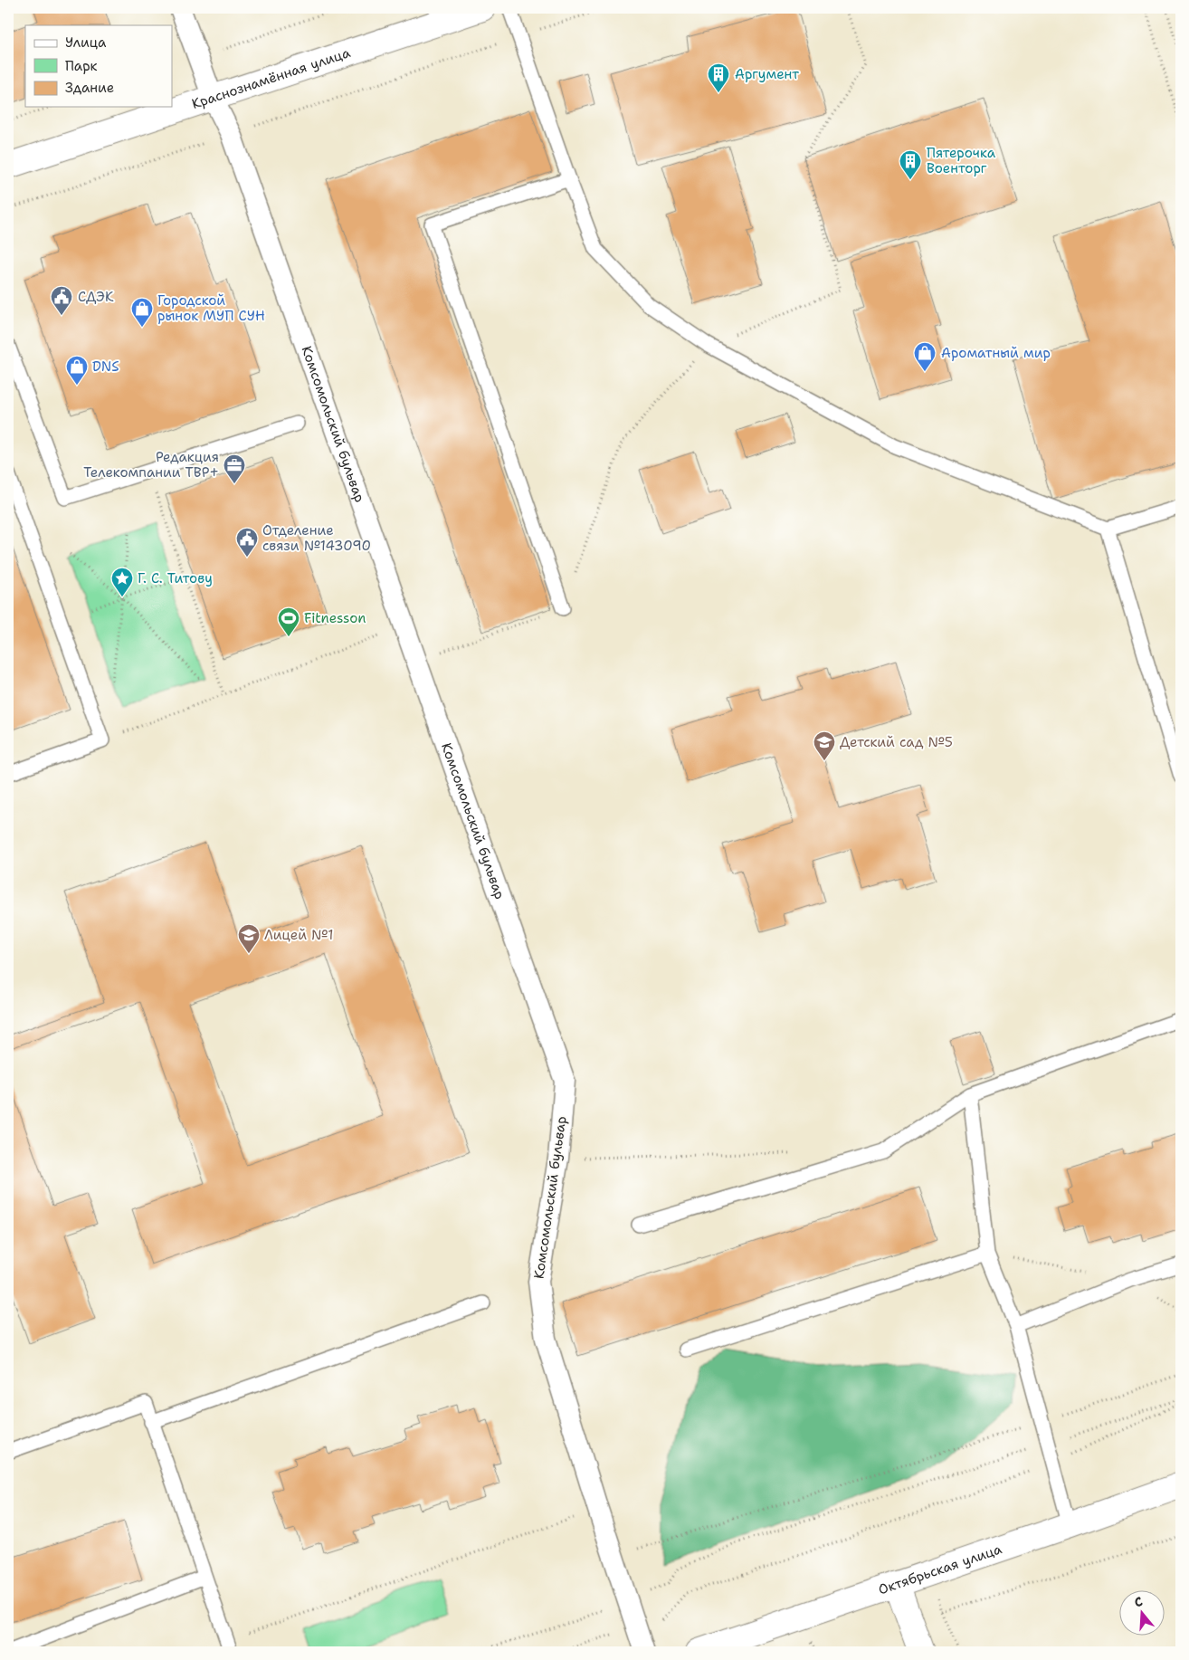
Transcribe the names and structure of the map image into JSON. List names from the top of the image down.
{
  "streets": {
    "street": ["Краснознамённая улица", "Комсомольский бульвар", "Октябрьская улица"]
  },
  "crossings": [
    ["Краснознамённая улица", "Комсомольский бульвар"]
  ],
  "places": {
    "building": ["Аргумент", "Пятерочка Военторг"],
    "public building": ["СДЭК", "Отделение связи №143090"],
    "shop": ["Городской рынок МУП СУН", "Ароматный мир", "DNS"],
    "office": ["Редакция Телекомпании ТВР+"],
    "place": ["Г. С. Титову"],
    "sports": ["Fitnesson"],
    "school or university": ["Детский сад №5", "Лицей №1"]
  },
  "legend": ["Улица", "Парк", "Здание"],
  "north": "top"
}
